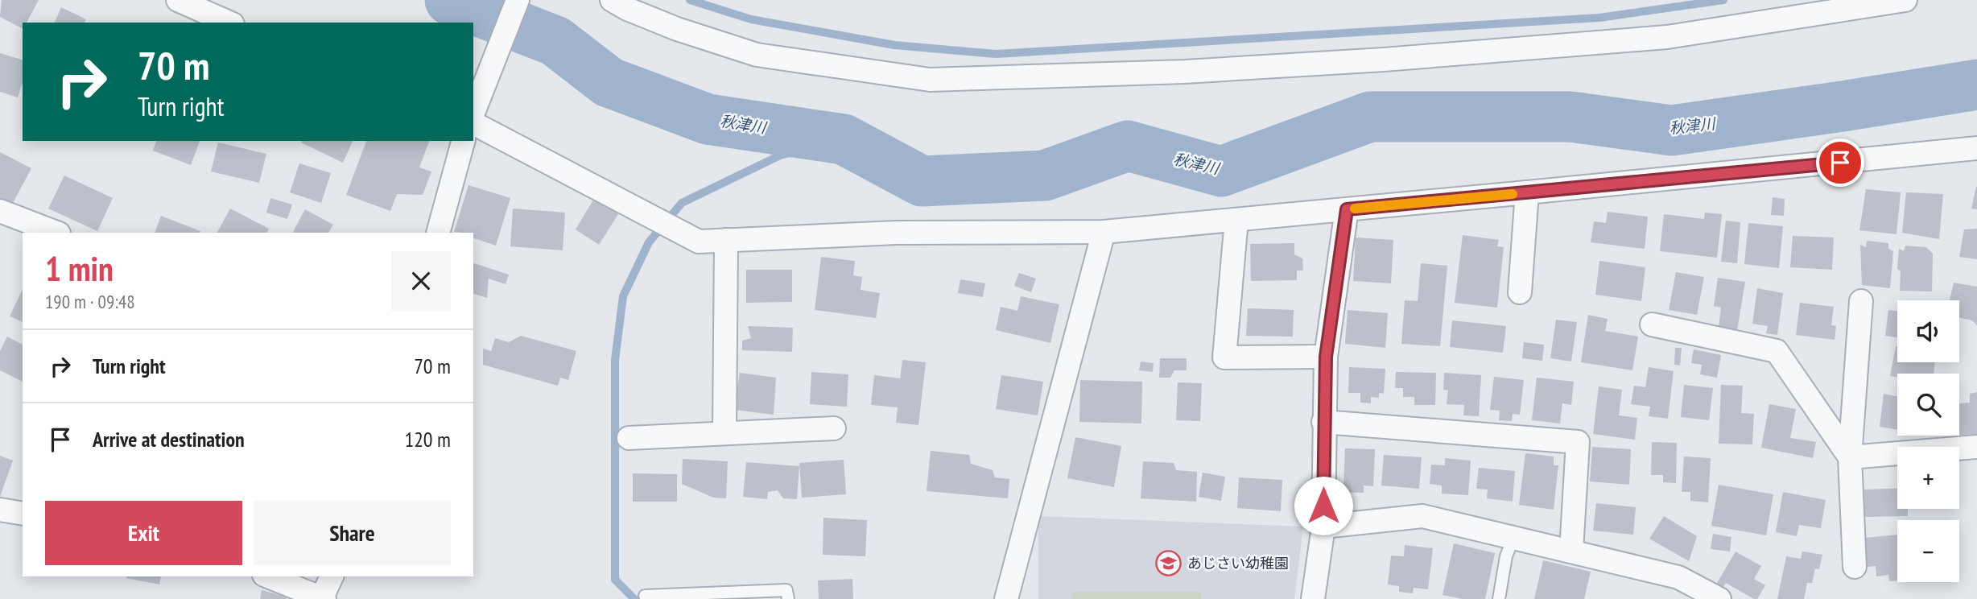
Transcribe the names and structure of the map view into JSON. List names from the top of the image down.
{
  "water": ["秋津川"],
  "places": {
    "school or university": ["あじさい幼稚園"]
  },
  "page": {
    "turn": ["70 m", "Turn right"],
    "heading": ["1 min", "190 m · 09:48"],
    "map_buttons": ["+", "−"],
    "list": [
      {
        "name": "Turn right",
        "value": "70 m"
      },
      {
        "name": "Arrive at destination",
        "value": "120 m"
      }
    ],
    "buttons": ["Exit", "Share"]
  }
}
